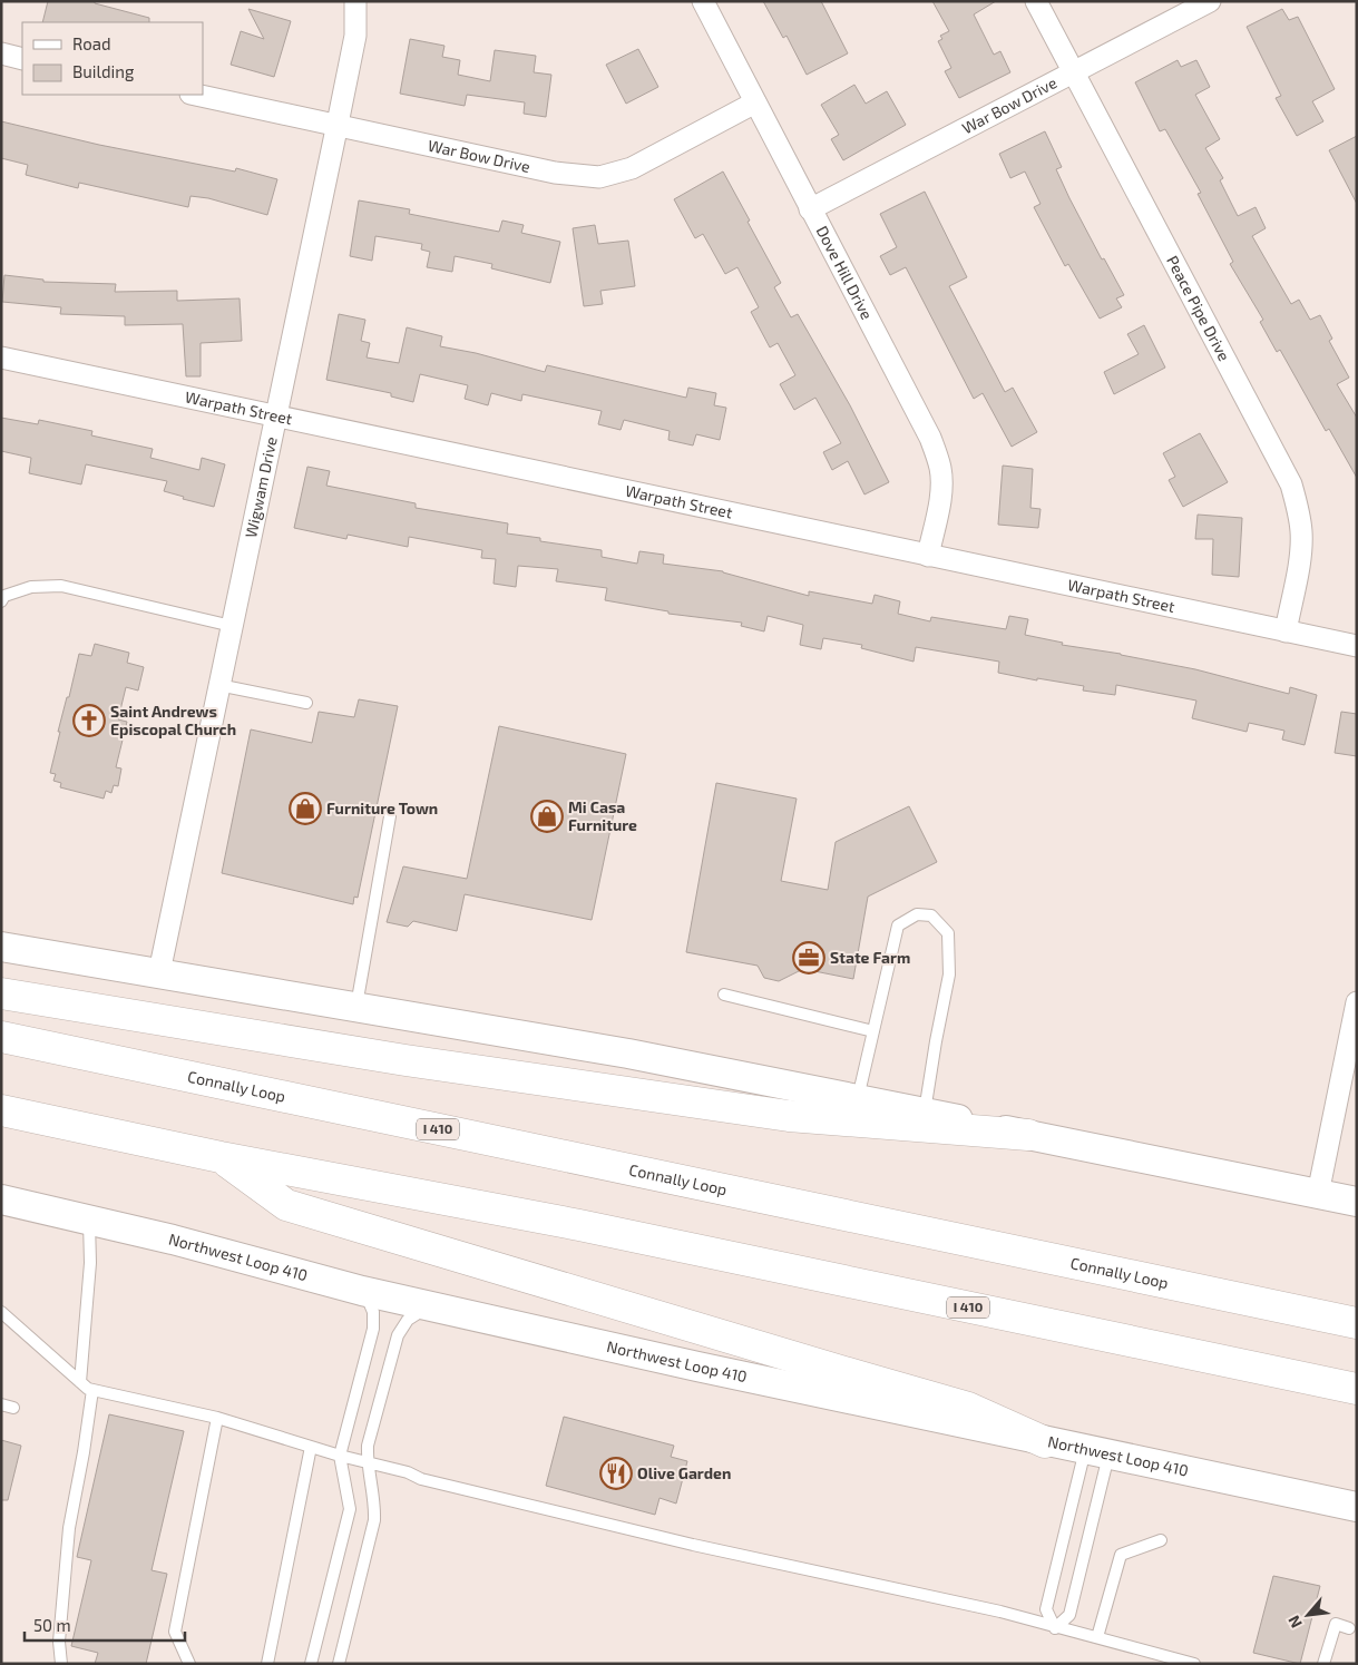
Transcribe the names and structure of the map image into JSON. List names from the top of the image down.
{
  "streets": {
    "highway": ["Connally Loop", "I 410"],
    "main road": ["Northwest Loop 410"],
    "street": [
      "War Bow Drive",
      "Dove Hill Drive",
      "Peace Pipe Drive",
      "Warpath Street",
      "Wigwam Drive"
    ]
  },
  "crossings": [
    ["War Bow Drive", "Dove Hill Drive"],
    ["War Bow Drive", "Peace Pipe Drive"],
    ["War Bow Drive", "Wigwam Drive"],
    ["Dove Hill Drive", "Warpath Street"],
    ["Peace Pipe Drive", "Warpath Street"],
    ["Warpath Street", "Wigwam Drive"]
  ],
  "places": {
    "church": ["Saint Andrews Episcopal Church"],
    "shop": ["Furniture Town", "Mi Casa Furniture"],
    "office": ["State Farm"],
    "restaurant": ["Olive Garden"]
  },
  "legend": ["Road", "Building"],
  "scale_bar": "50 m",
  "north": "bottom left"
}
